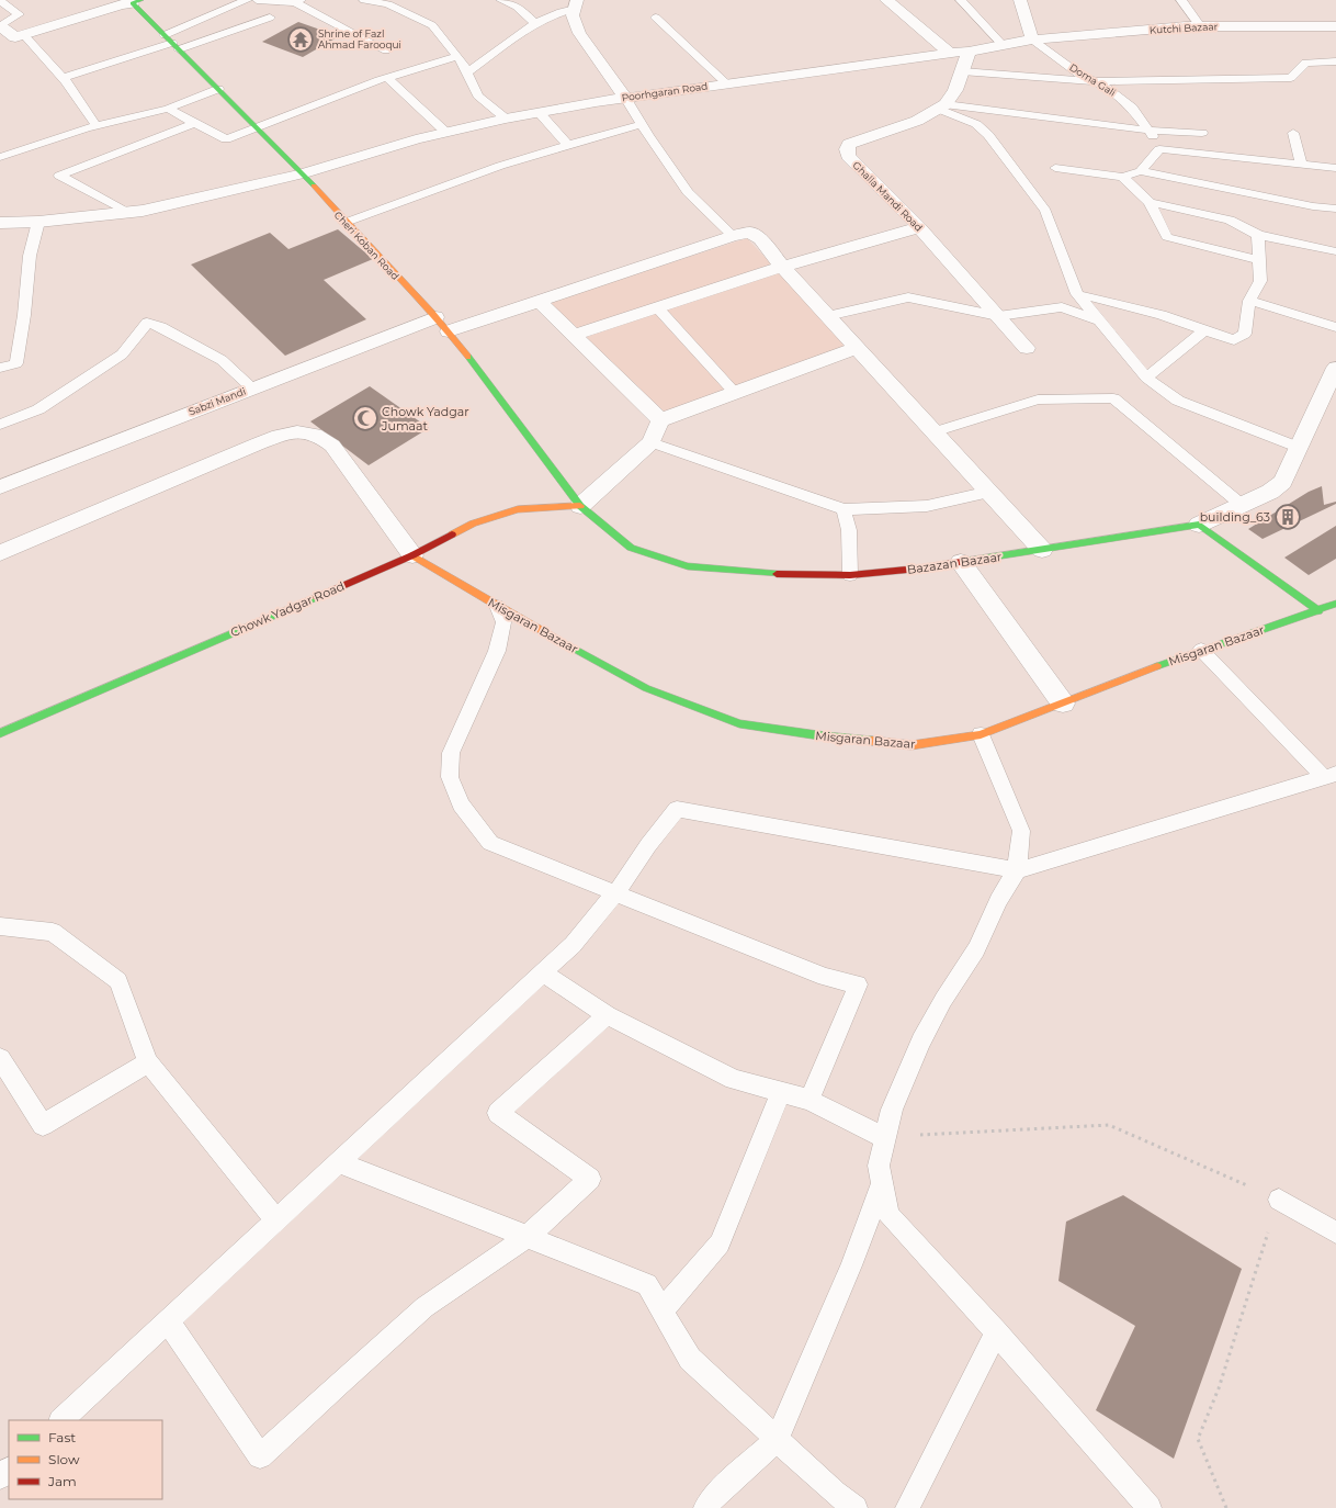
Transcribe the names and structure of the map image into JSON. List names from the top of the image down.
{
  "streets": {
    "street": [
      "Kutchi Bazaar",
      "Poorhgaran Road",
      "Ghalla Mandi Road",
      "Cheri Koban Road",
      "Sabzi Mandi",
      "Bazazan Bazaar",
      "Chowk Yadgar Road",
      "Misgaran Bazaar"
    ],
    "lane": ["Doma Gali"]
  },
  "crossings": [
    ["Kutchi Bazaar", "Doma Gali"],
    ["Kutchi Bazaar", "Poorhgaran Road"],
    ["Doma Gali", "Poorhgaran Road"],
    ["Poorhgaran Road", "Ghalla Mandi Road"],
    ["Poorhgaran Road", "Cheri Koban Road"],
    ["Cheri Koban Road", "Sabzi Mandi"],
    ["Cheri Koban Road", "Bazazan Bazaar"],
    ["Cheri Koban Road", "Chowk Yadgar Road"],
    ["Bazazan Bazaar", "Chowk Yadgar Road"],
    ["Chowk Yadgar Road", "Misgaran Bazaar"]
  ],
  "places": {
    "temple": ["Shrine of Fazl Ahmad Farooqui"],
    "mosque": ["Chowk Yadgar Jumaat"],
    "building": ["building_63"]
  },
  "legend": ["Fast", "Slow", "Jam"]
}
